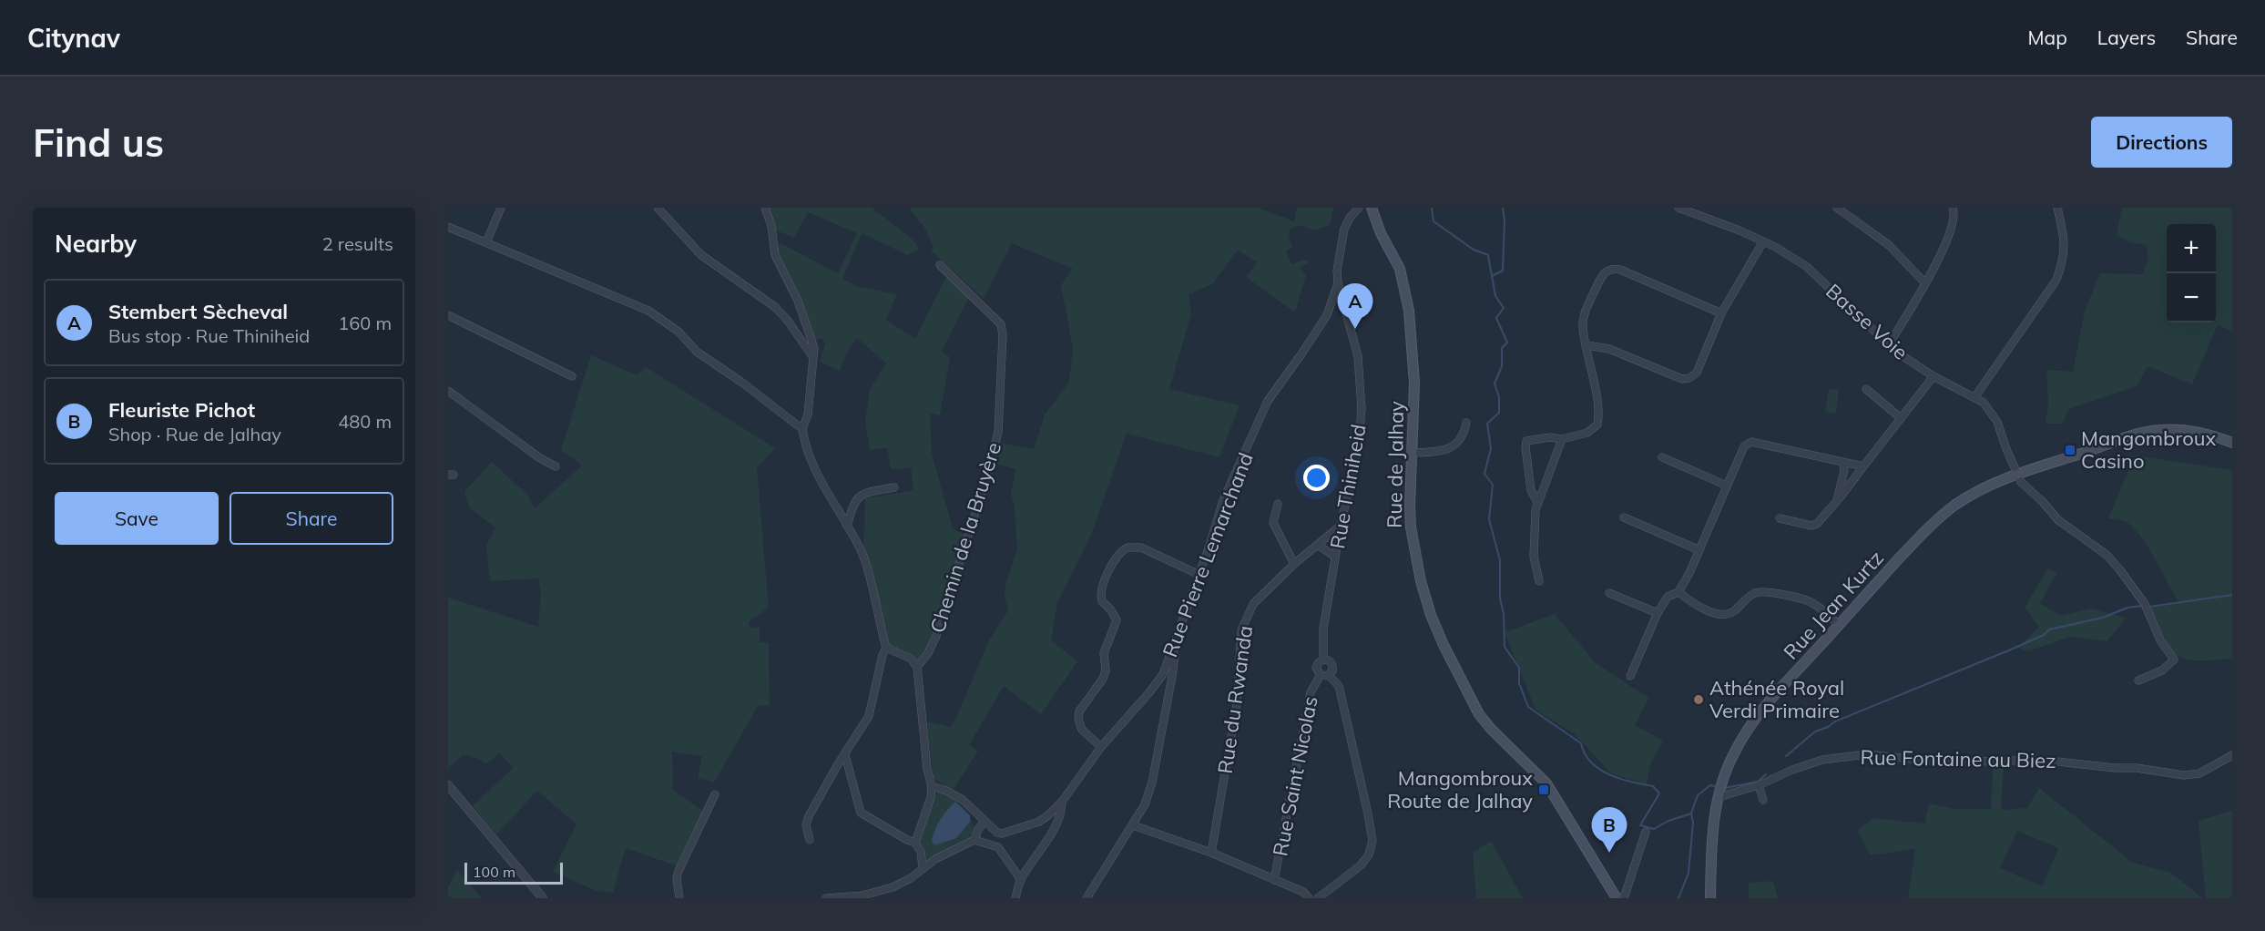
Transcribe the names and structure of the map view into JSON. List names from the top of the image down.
{
  "streets": {
    "main road": ["Rue de Jalhay", "Rue Jean Kurtz"],
    "street": [
      "Basse Voie",
      "Rue Thiniheid",
      "Chemin de la Bruyère",
      "Rue Pierre Lemarchand",
      "Rue du Rwanda",
      "Rue Fontaine au Biez",
      "Rue Saint Nicolas"
    ]
  },
  "crossings": [
    ["Basse Voie", "Rue Jean Kurtz"],
    ["Rue Thiniheid", "Rue Pierre Lemarchand"],
    ["Rue Thiniheid", "Rue du Rwanda"],
    ["Rue Thiniheid", "Rue Saint Nicolas"],
    ["Rue Jean Kurtz", "Rue Fontaine au Biez"]
  ],
  "places": {
    "transit": ["Mangombroux Casino", "Mangombroux Route de Jalhay"],
    "other": ["Athénée Royal Verdi Primaire"]
  },
  "scale_bar": "100 m",
  "page": {
    "header": "Citynav",
    "nav": ["Map", "Layers", "Share"],
    "buttons": [
      "Directions",
      ["Save", "Share"]
    ],
    "title": "Find us",
    "heading": ["Nearby", "2 results"],
    "map_buttons": ["+", "−"],
    "list": [
      {
        "mark": "A",
        "name": "Stembert Sècheval",
        "note": "Bus stop · Rue Thiniheid",
        "value": "160 m"
      },
      {
        "mark": "B",
        "name": "Fleuriste Pichot",
        "note": "Shop · Rue de Jalhay",
        "value": "480 m"
      }
    ],
    "pins": ["A", "B"],
    "scale": "100 m"
  }
}
